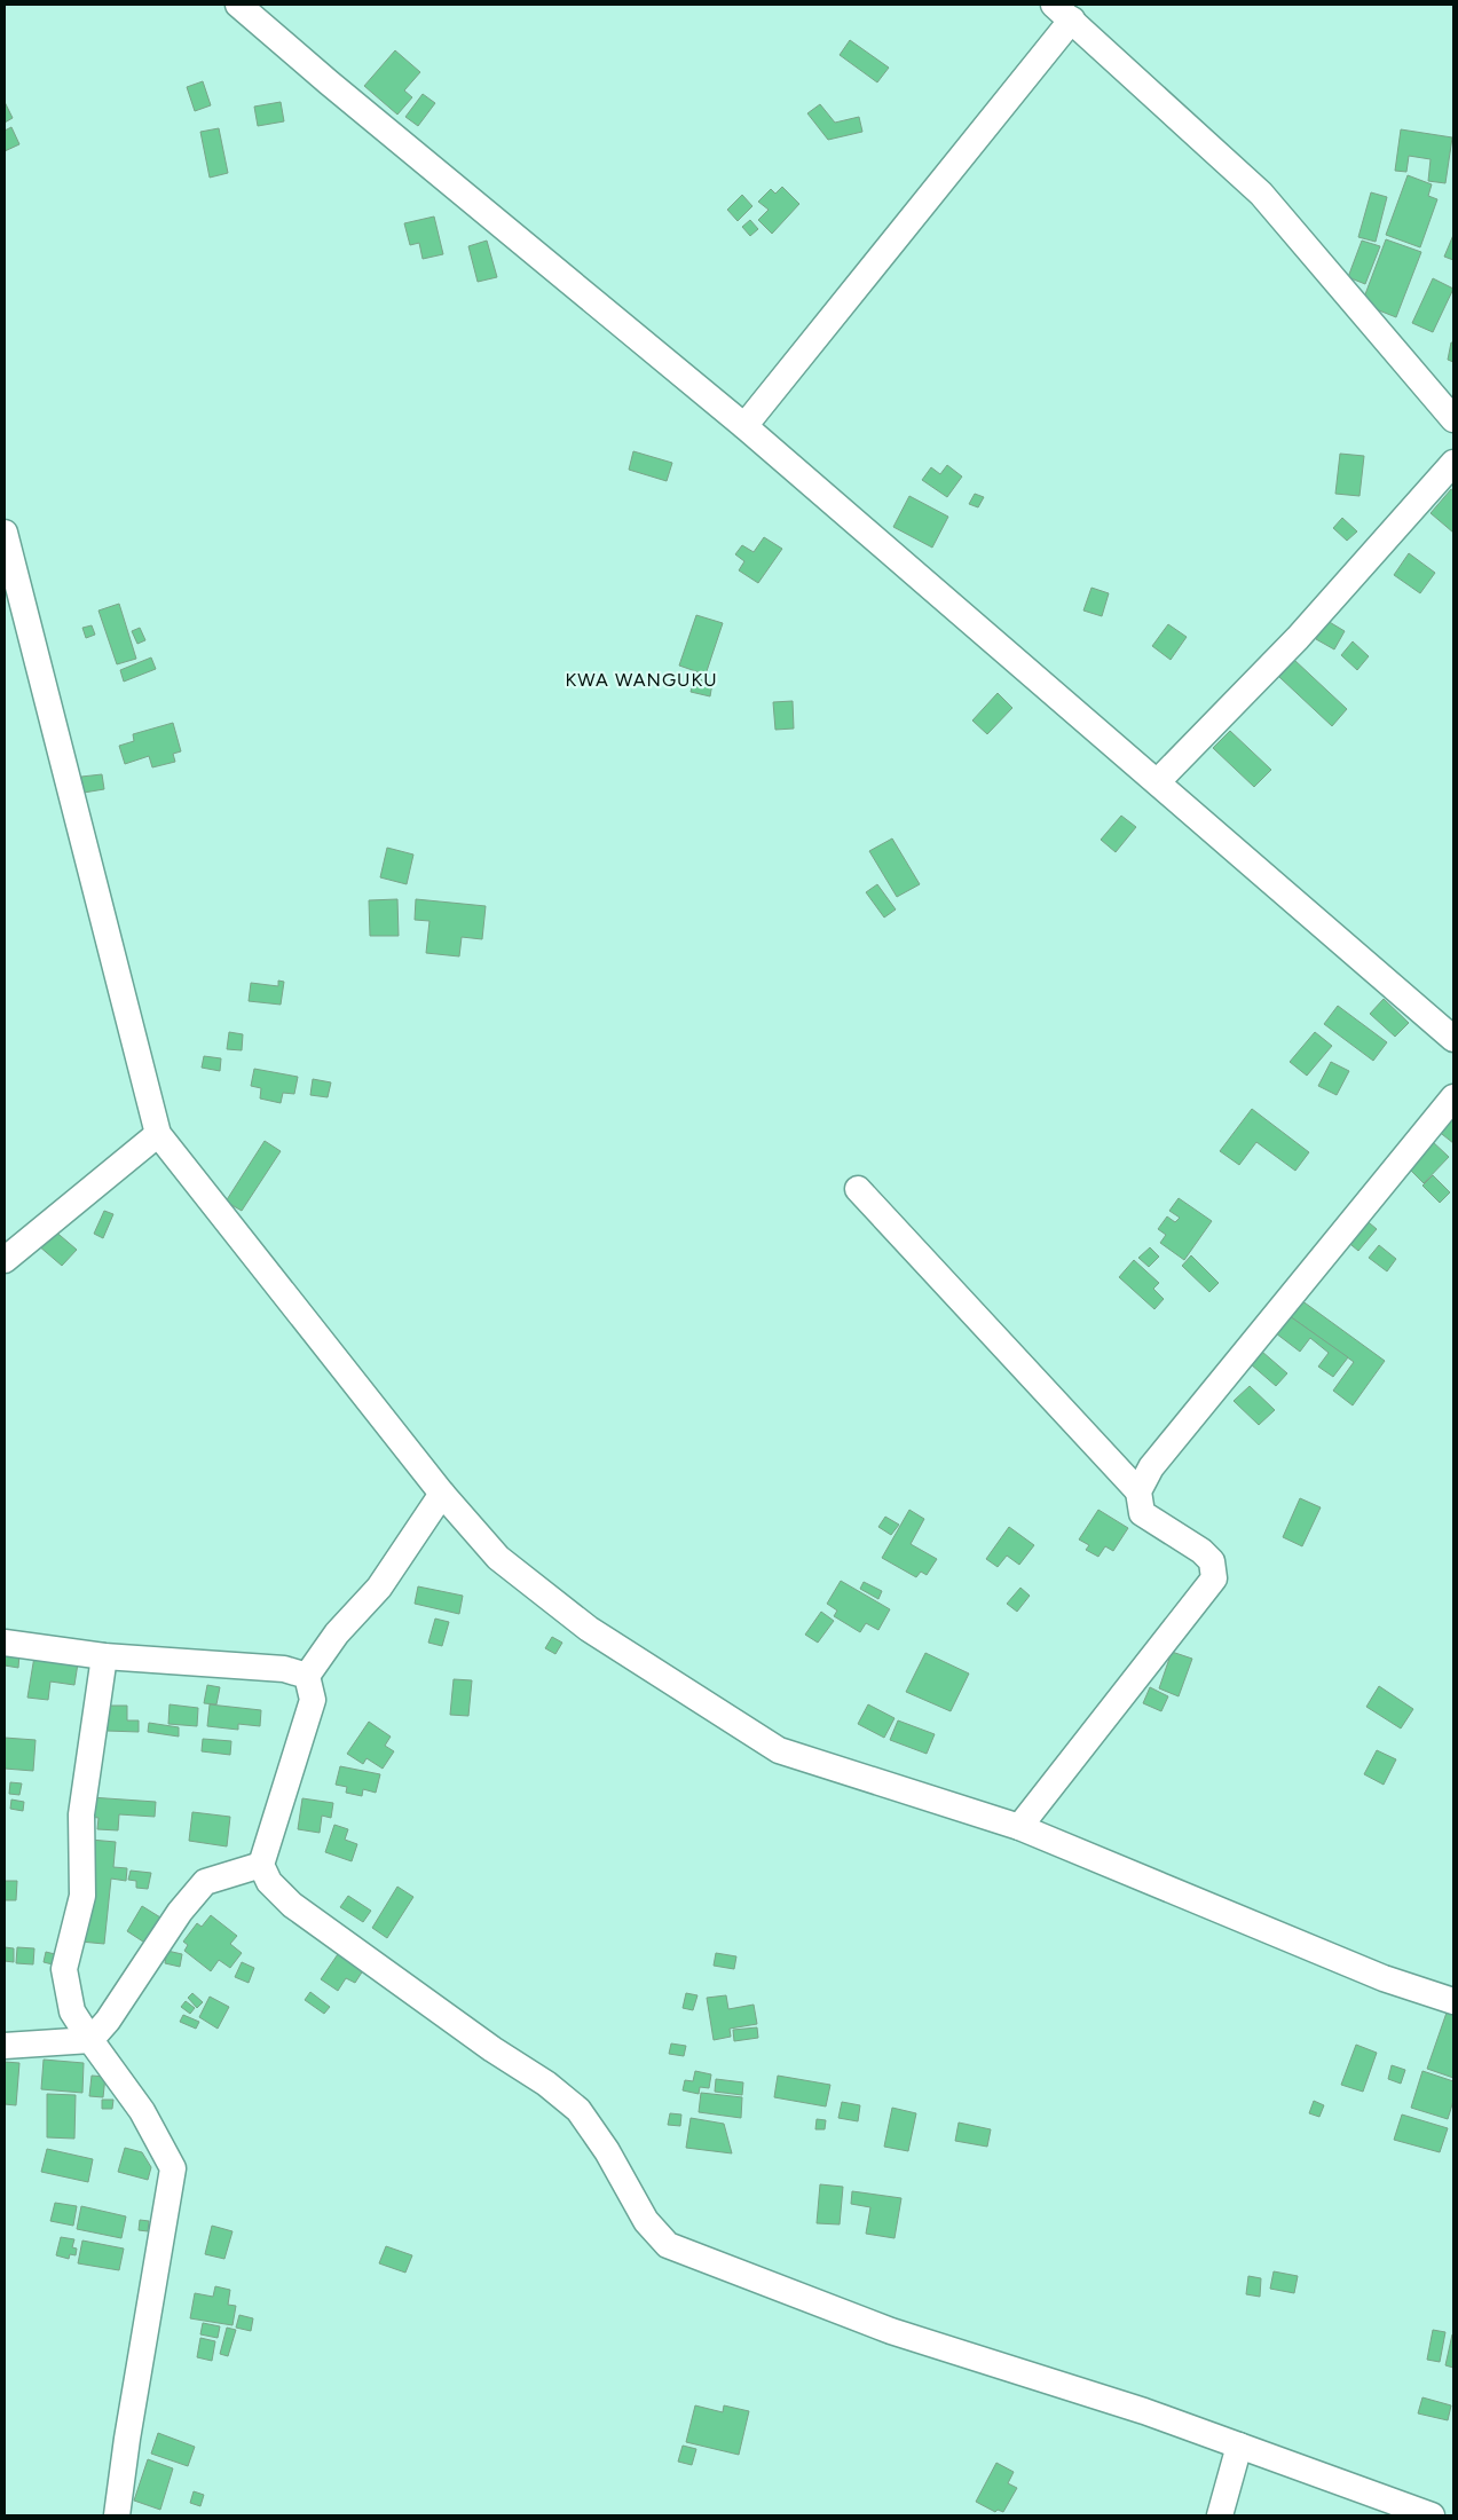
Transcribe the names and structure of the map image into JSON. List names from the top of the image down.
{
  "districts": ["KWA WANGUKU"]
}
